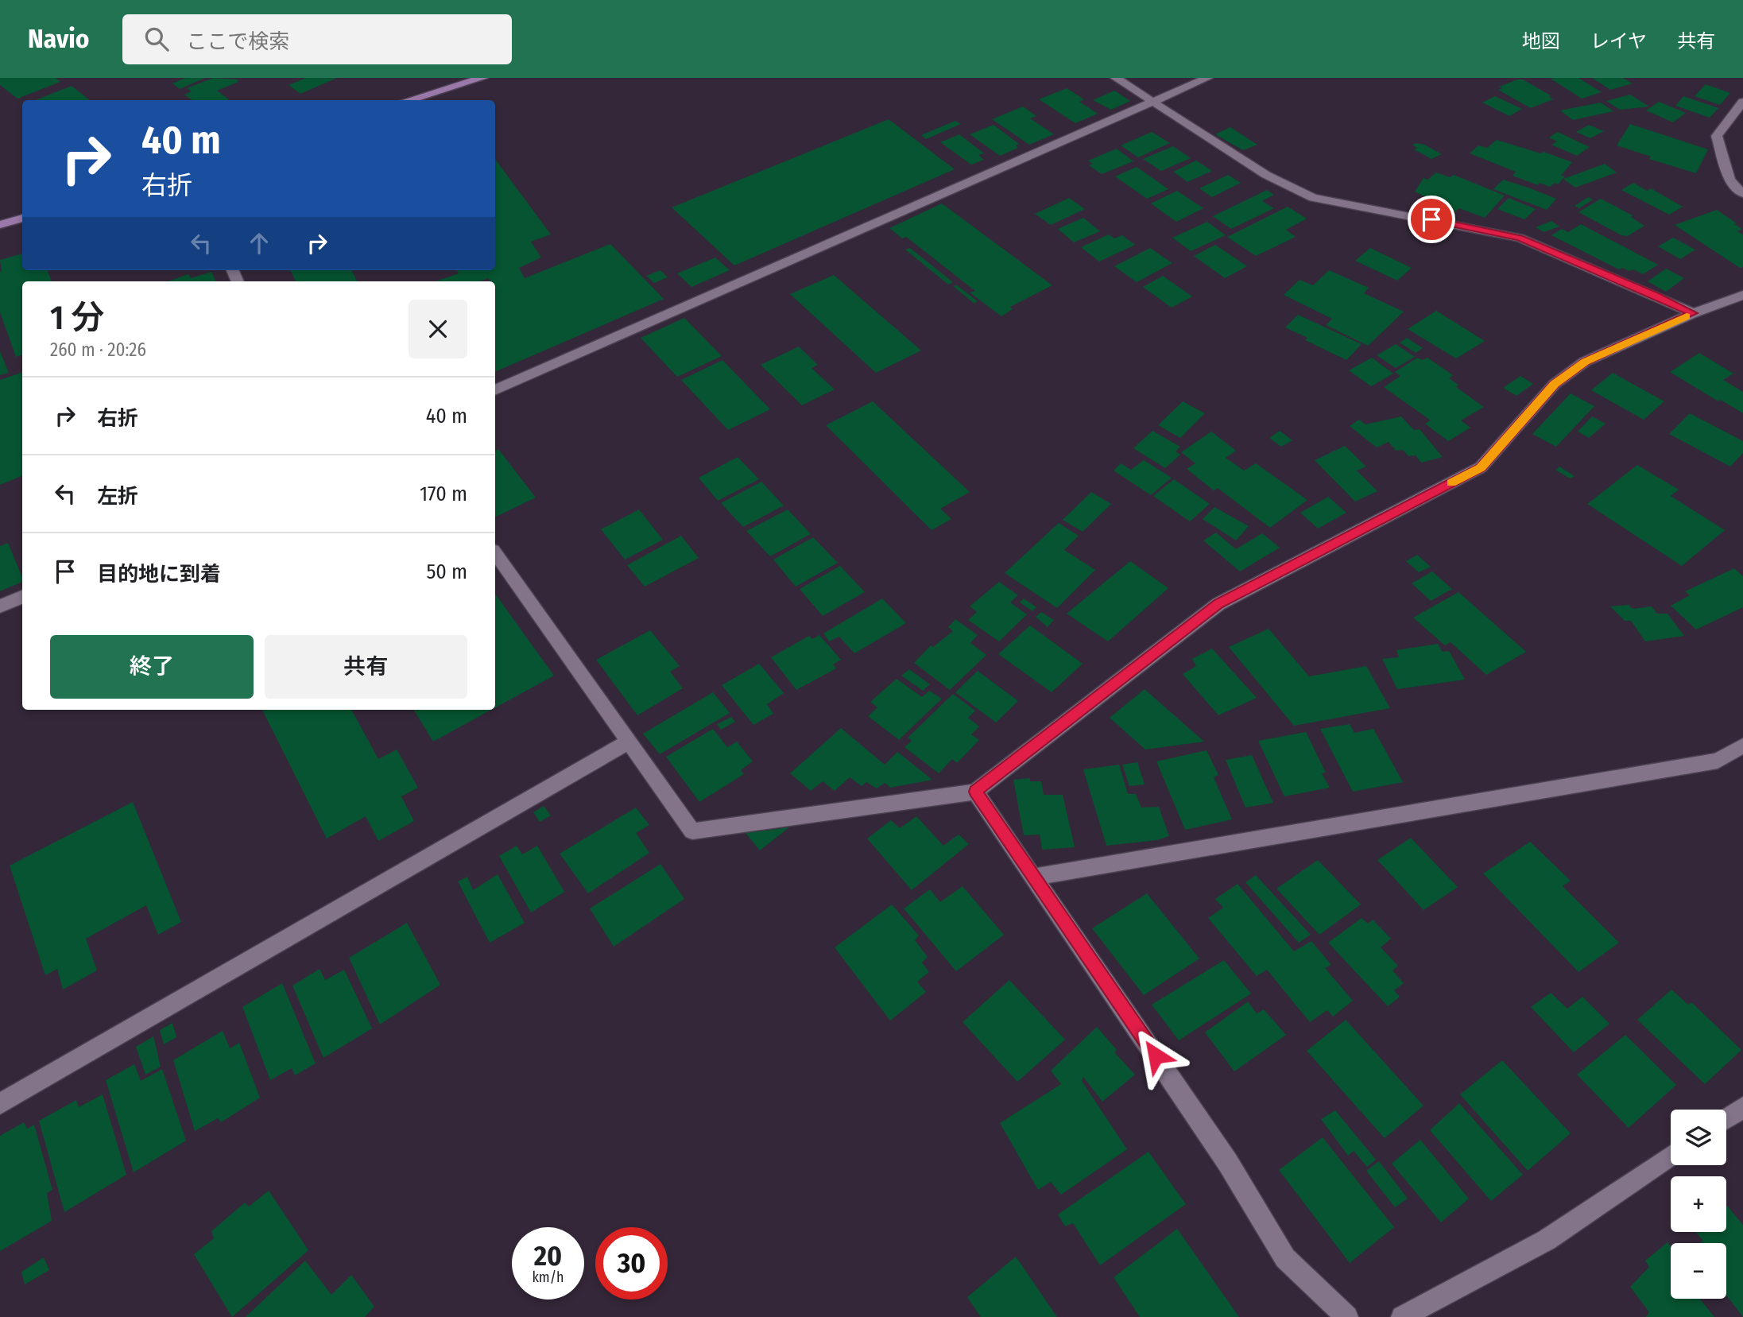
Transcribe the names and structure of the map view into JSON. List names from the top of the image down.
{
  "page": {
    "header": "Navio",
    "search": "ここで検索",
    "nav": ["地図", "レイヤ", "共有"],
    "turn": ["40 m", "右折"],
    "heading": ["1 分", "260 m · 20:26"],
    "list": [
      {
        "name": "右折",
        "value": "40 m"
      },
      {
        "name": "左折",
        "value": "170 m"
      },
      {
        "name": "目的地に到着",
        "value": "50 m"
      }
    ],
    "buttons": ["終了", "共有"],
    "map_buttons": ["+", "−"],
    "speed": "20 km/h",
    "limit": "30"
  }
}
